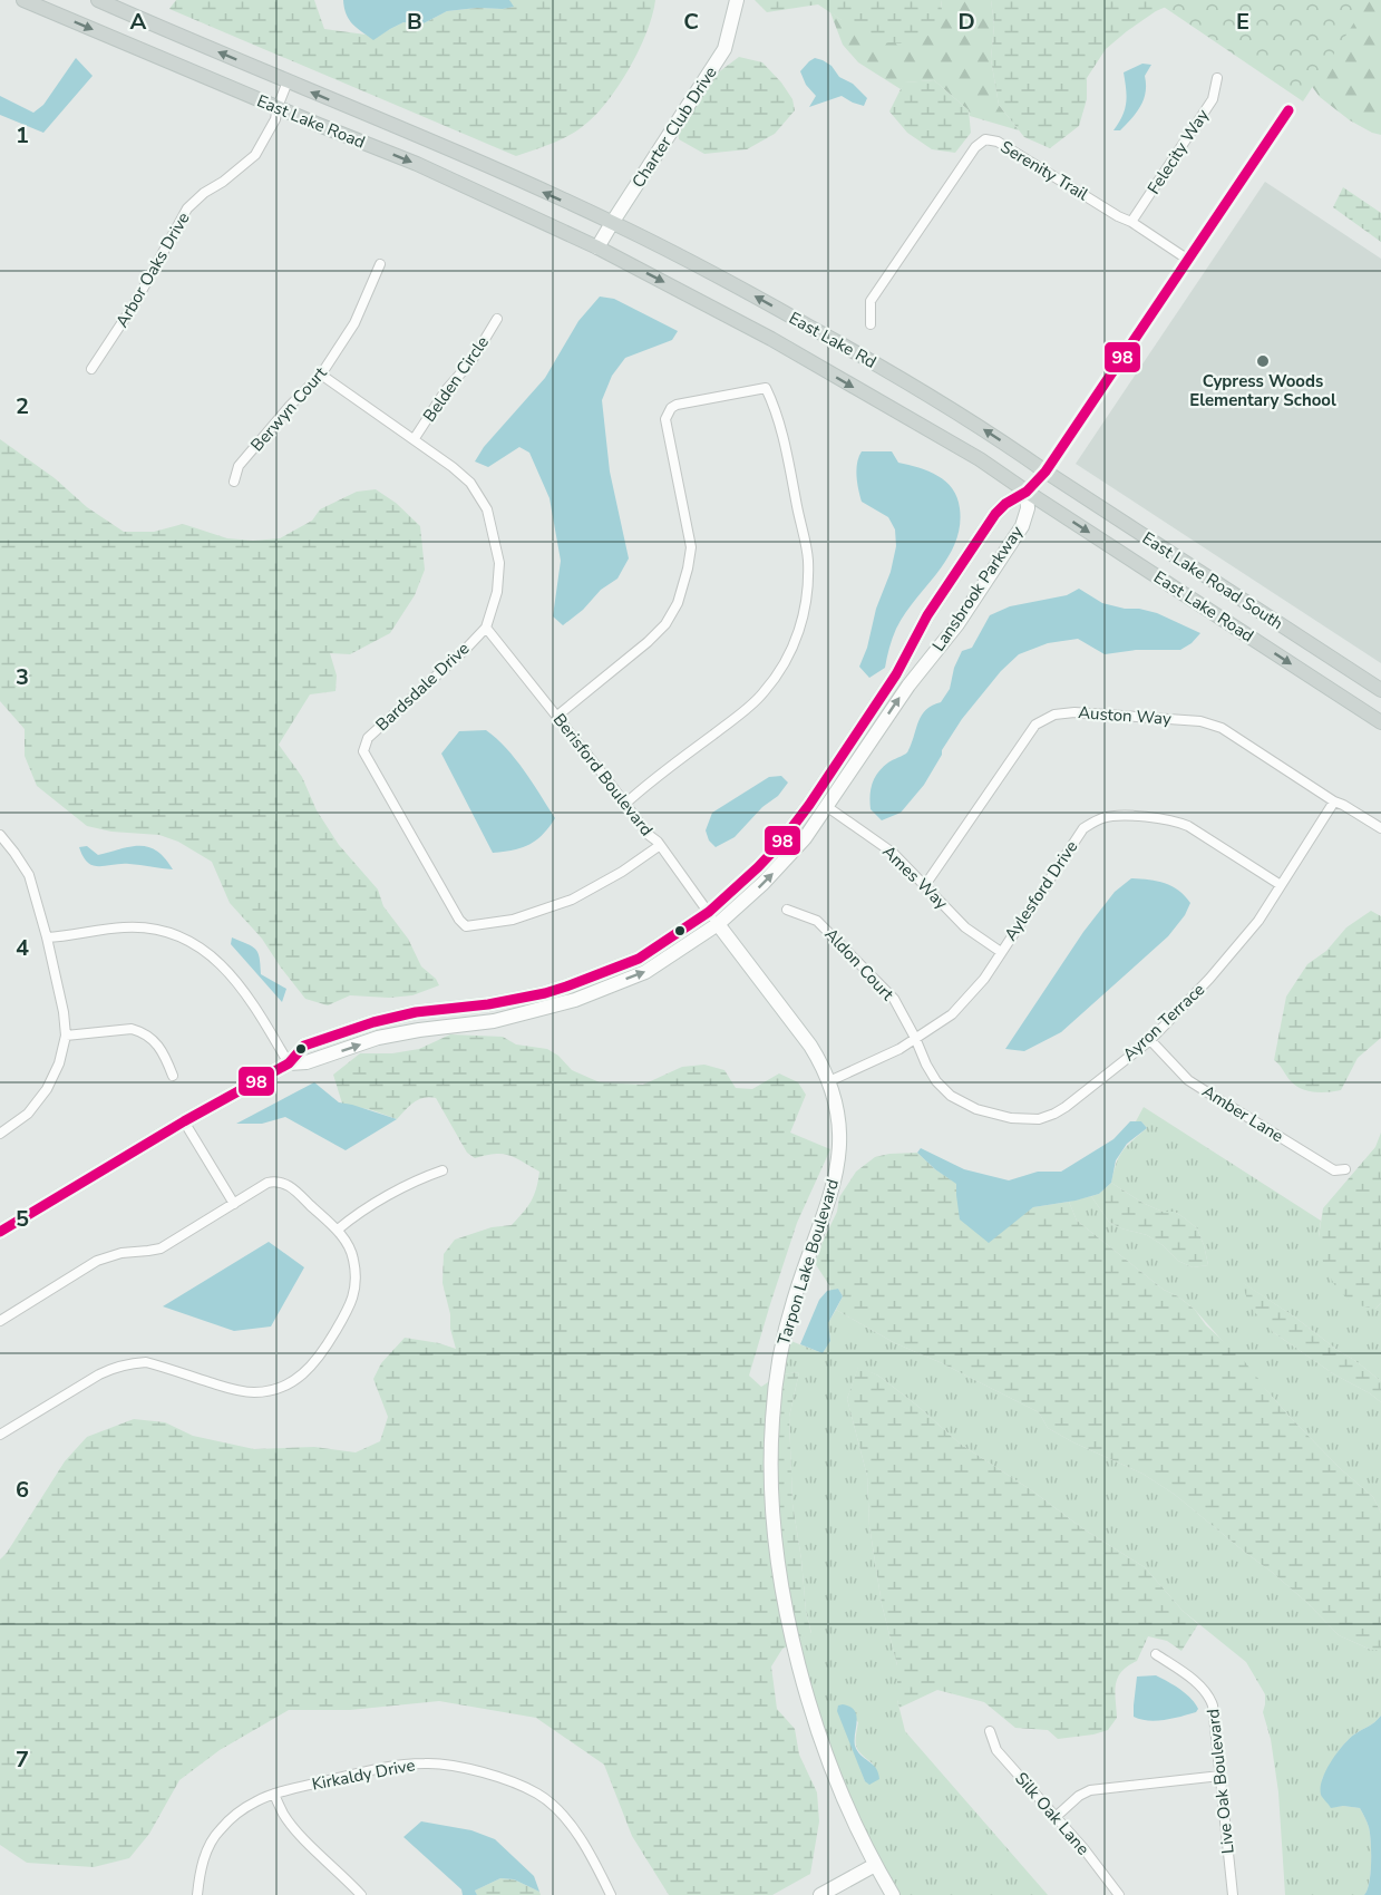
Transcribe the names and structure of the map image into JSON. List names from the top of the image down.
{
  "streets": {
    "main road": ["East Lake Road", "East Lake Rd", "East Lake Road South"],
    "street": [
      "Charter Club Drive",
      "Felecity Way",
      "Serenity Trail",
      "Arbor Oaks Drive",
      "Belden Circle",
      "Berwyn Court",
      "Lansbrook Parkway",
      "Bardsdale Drive",
      "Auston Way",
      "Berisford Boulevard",
      "Ames Way",
      "Aylesford Drive",
      "Aldon Court",
      "Ayron Terrace",
      "Amber Lane",
      "Tarpon Lake Boulevard",
      "Kirkaldy Drive",
      "Live Oak Boulevard",
      "Silk Oak Lane"
    ]
  },
  "crossings": [
    ["East Lake Road", "Charter Club Drive"],
    ["East Lake Road", "Arbor Oaks Drive"],
    ["East Lake Road", "East Lake Rd"],
    ["East Lake Road", "Lansbrook Parkway"],
    ["Charter Club Drive", "East Lake Rd"],
    ["Felecity Way", "Serenity Trail"],
    ["East Lake Rd", "East Lake Road South"],
    ["East Lake Rd", "Lansbrook Parkway"],
    ["Belden Circle", "Bardsdale Drive"],
    ["Berwyn Court", "Bardsdale Drive"],
    ["Lansbrook Parkway", "Berisford Boulevard"],
    ["Lansbrook Parkway", "Ames Way"],
    ["Lansbrook Parkway", "Tarpon Lake Boulevard"],
    ["Bardsdale Drive", "Berisford Boulevard"],
    ["Auston Way", "Ames Way"],
    ["Auston Way", "Ayron Terrace"],
    ["Berisford Boulevard", "Tarpon Lake Boulevard"],
    ["Ames Way", "Aylesford Drive"],
    ["Aylesford Drive", "Aldon Court"],
    ["Aylesford Drive", "Ayron Terrace"],
    ["Aylesford Drive", "Tarpon Lake Boulevard"],
    ["Aldon Court", "Ayron Terrace"],
    ["Ayron Terrace", "Amber Lane"]
  ],
  "places": ["Cypress Woods Elementary School"],
  "lines": ["transit line 98"],
  "grid": {
    "columns": [
      "A",
      "B",
      "C",
      "D",
      "E"
    ],
    "rows": [
      "1",
      "2",
      "3",
      "4",
      "5",
      "6",
      "7"
    ]
  }
}
